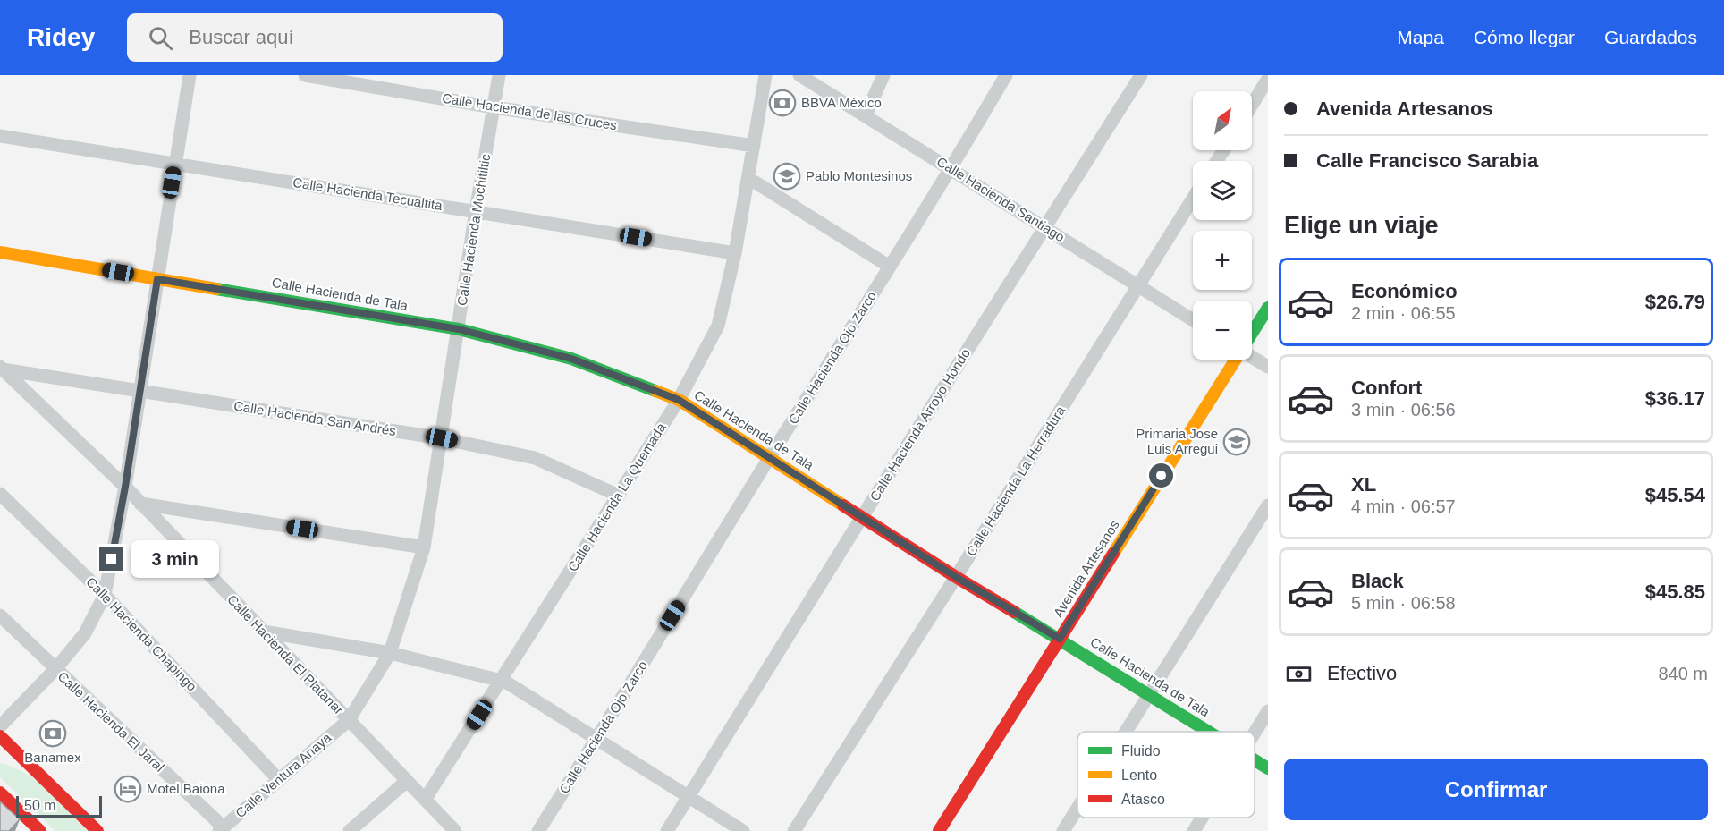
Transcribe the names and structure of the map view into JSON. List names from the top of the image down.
{
  "streets": {
    "street": [
      "Calle Hacienda de las Cruces",
      "Calle Hacienda Tecualtita",
      "Calle Hacienda Santiago",
      "Calle Hacienda Mochitiltic",
      "Calle Hacienda de Tala",
      "Calle Hacienda Ojo Zarco",
      "Calle Hacienda San Andrés",
      "Calle Hacienda Arroyo Hondo",
      "Calle Hacienda La Herradura",
      "Calle Hacienda La Quemada",
      "Avenida Artesanos",
      "Calle Hacienda Chapingo",
      "Calle Hacienda El Platanar",
      "Calle Hacienda El Jaral",
      "Calle Ventura Anaya"
    ]
  },
  "crossings": [
    ["Calle Hacienda de las Cruces", "Calle Hacienda Mochitiltic"],
    ["Calle Hacienda de las Cruces", "Calle Hacienda La Quemada"],
    ["Calle Hacienda Tecualtita", "Calle Hacienda Mochitiltic"],
    ["Calle Hacienda Tecualtita", "Calle Hacienda La Quemada"],
    ["Calle Hacienda Santiago", "Calle Hacienda Ojo Zarco"],
    ["Calle Hacienda Santiago", "Calle Hacienda Arroyo Hondo"],
    ["Calle Hacienda Santiago", "Calle Hacienda La Herradura"],
    ["Calle Hacienda Mochitiltic", "Calle Hacienda de Tala"],
    ["Calle Hacienda Mochitiltic", "Calle Hacienda San Andrés"],
    ["Calle Hacienda Mochitiltic", "Calle Hacienda El Platanar"],
    ["Calle Hacienda Mochitiltic", "Calle Ventura Anaya"],
    ["Calle Hacienda de Tala", "Calle Hacienda Ojo Zarco"],
    ["Calle Hacienda de Tala", "Calle Hacienda Arroyo Hondo"],
    ["Calle Hacienda de Tala", "Calle Hacienda La Herradura"],
    ["Calle Hacienda de Tala", "Calle Hacienda La Quemada"],
    ["Calle Hacienda de Tala", "Avenida Artesanos"],
    ["Calle Hacienda San Andrés", "Calle Hacienda La Quemada"],
    ["Calle Hacienda San Andrés", "Calle Hacienda El Platanar"],
    ["Calle Hacienda La Quemada", "Calle Hacienda El Platanar"],
    ["Calle Hacienda Chapingo", "Calle Ventura Anaya"],
    ["Calle Hacienda El Platanar", "Calle Ventura Anaya"],
    ["Calle Hacienda El Jaral", "Calle Ventura Anaya"]
  ],
  "places": {
    "bank": ["BBVA México", "Banamex"],
    "school or university": ["Pablo Montesinos", "Primaria Jose Luis Arregui"],
    "hotel": ["Motel Baiona"]
  },
  "legend": ["Fluido", "Lento", "Atasco"],
  "scale_bar": "50 m",
  "north": "top right",
  "page": {
    "header": "Ridey",
    "search": "Buscar aquí",
    "nav": ["Mapa", "Cómo llegar", "Guardados"],
    "banner": ["Avenida Artesanos", "Calle Francisco Sarabia"],
    "map_buttons": ["+", "−"],
    "heading": "Elige un viaje",
    "list": [
      {
        "name": "Económico",
        "note": "2 min · 06:55",
        "value": "$26.79"
      },
      {
        "name": "Confort",
        "note": "3 min · 06:56",
        "value": "$36.17"
      },
      {
        "name": "XL",
        "note": "4 min · 06:57",
        "value": "$45.54"
      },
      {
        "name": "Black",
        "note": "5 min · 06:58",
        "value": "$45.85"
      }
    ],
    "bubble": "3 min",
    "pay": ["Efectivo", "840 m"],
    "buttons": "Confirmar",
    "scale": "50 m"
  }
}
